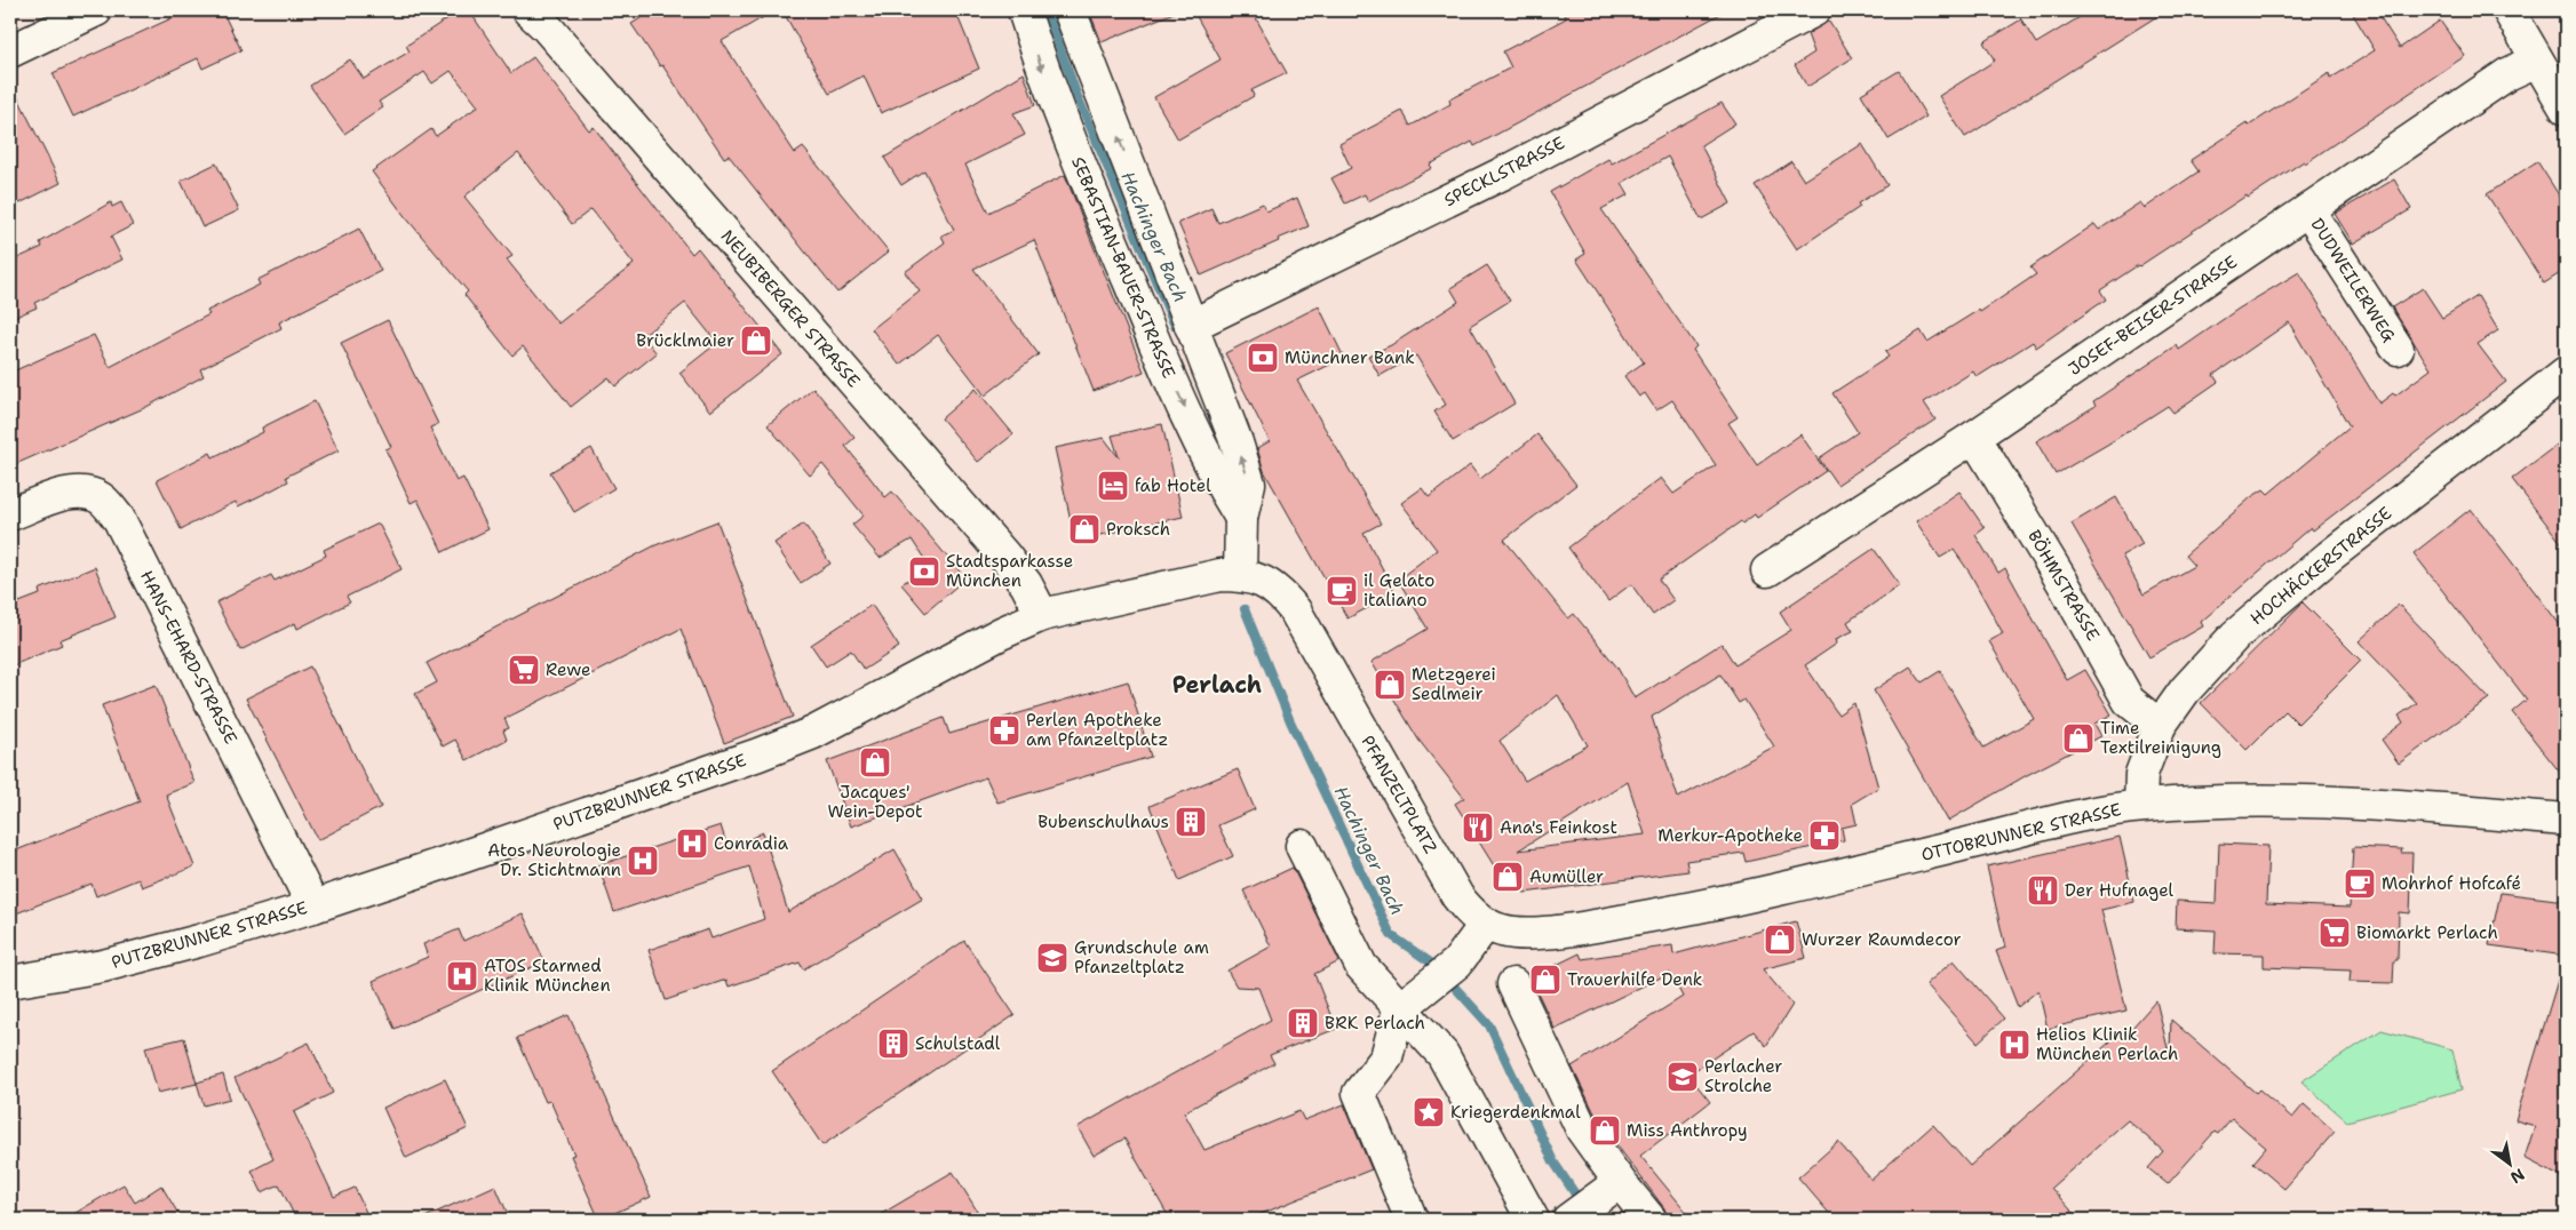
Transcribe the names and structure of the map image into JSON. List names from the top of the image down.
{
  "streets": {
    "street": [
      "SPECKLSTRASSE",
      "SEBASTIAN-BAUER-STRASSE",
      "DUDWEILERWEG",
      "NEUBIBERGER STRASSE",
      "JOSEF-BEISER-STRASSE",
      "HOCHÄCKERSTRASSE",
      "BÖHMSTRASSE",
      "HANS-EHARD-STRASSE",
      "PUTZBRUNNER STRASSE",
      "PFANZELTPLATZ",
      "OTTOBRUNNER STRASSE"
    ]
  },
  "crossings": [
    ["DUDWEILERWEG", "JOSEF-BEISER-STRASSE"],
    ["NEUBIBERGER STRASSE", "PUTZBRUNNER STRASSE"],
    ["JOSEF-BEISER-STRASSE", "BÖHMSTRASSE"],
    ["HOCHÄCKERSTRASSE", "BÖHMSTRASSE"],
    ["HOCHÄCKERSTRASSE", "OTTOBRUNNER STRASSE"],
    ["HANS-EHARD-STRASSE", "PUTZBRUNNER STRASSE"],
    ["PUTZBRUNNER STRASSE", "PFANZELTPLATZ"],
    ["PFANZELTPLATZ", "OTTOBRUNNER STRASSE"]
  ],
  "districts": ["Perlach"],
  "water": ["Hachinger Bach"],
  "places": {
    "shop": [
      "Brücklmaier",
      "Proksch",
      "Metzgerei Sedlmeir",
      "Time Textilreinigung",
      "Jacques' Wein-Depot",
      "Aumüller",
      "Wurzer Raumdecor",
      "Trauerhilfe Denk",
      "Miss Anthropy"
    ],
    "bank": ["Münchner Bank", "Stadtsparkasse München"],
    "hotel": ["fab Hotel"],
    "cafe": ["il Gelato italiano", "Mohrhof Hofcafé"],
    "supermarket": ["Rewe", "Biomarkt Perlach"],
    "pharmacy": ["Perlen Apotheke am Pfanzeltplatz", "Merkur-Apotheke"],
    "building": ["Bubenschulhaus", "BRK Perlach", "Schulstadl"],
    "restaurant": ["Ana's Feinkost", "Der Hufnagel"],
    "hospital": [
      "Conradia",
      "Atos Neurologie Dr. Stichtmann",
      "ATOS Starmed Klinik München",
      "Helios Klinik München Perlach"
    ],
    "school or university": ["Grundschule am Pfanzeltplatz", "Perlacher Strolche"],
    "place": ["Kriegerdenkmal"]
  },
  "north": "bottom right"
}
